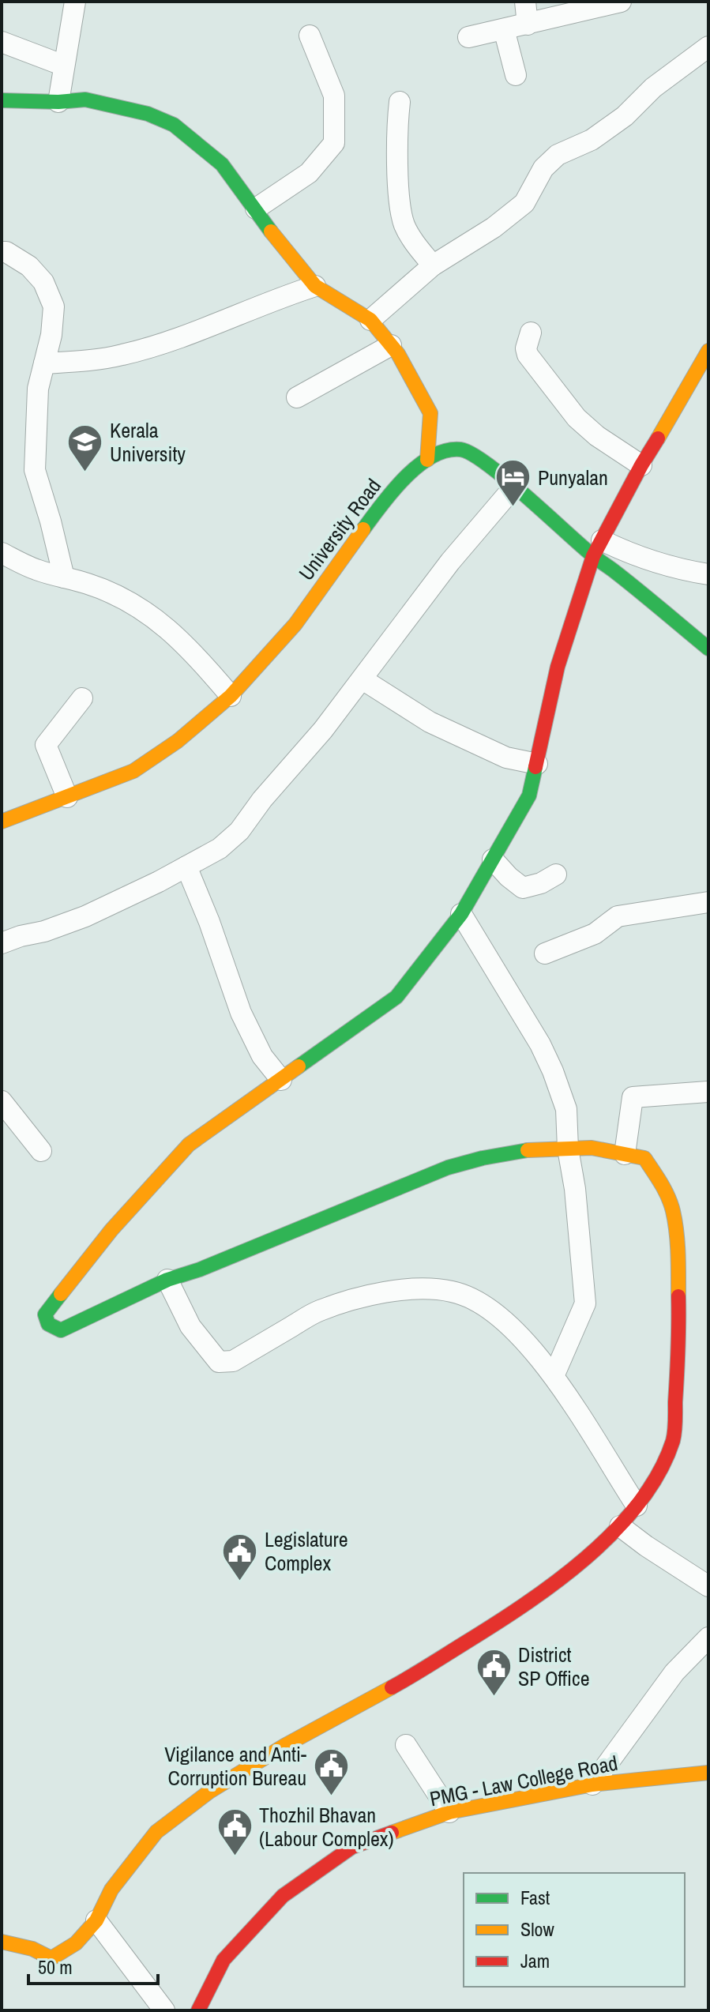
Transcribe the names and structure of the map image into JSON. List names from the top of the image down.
{
  "streets": {
    "street": ["University Road", "PMG - Law College Road"]
  },
  "places": {
    "school or university": ["Kerala University"],
    "hotel": ["Punyalan"],
    "public building": [
      "Legislature Complex",
      "District SP Office",
      "Vigilance and Anti- Corruption Bureau",
      "Thozhil Bhavan (Labour Complex)"
    ]
  },
  "legend": ["Fast", "Slow", "Jam"],
  "scale_bar": "50 m"
}
